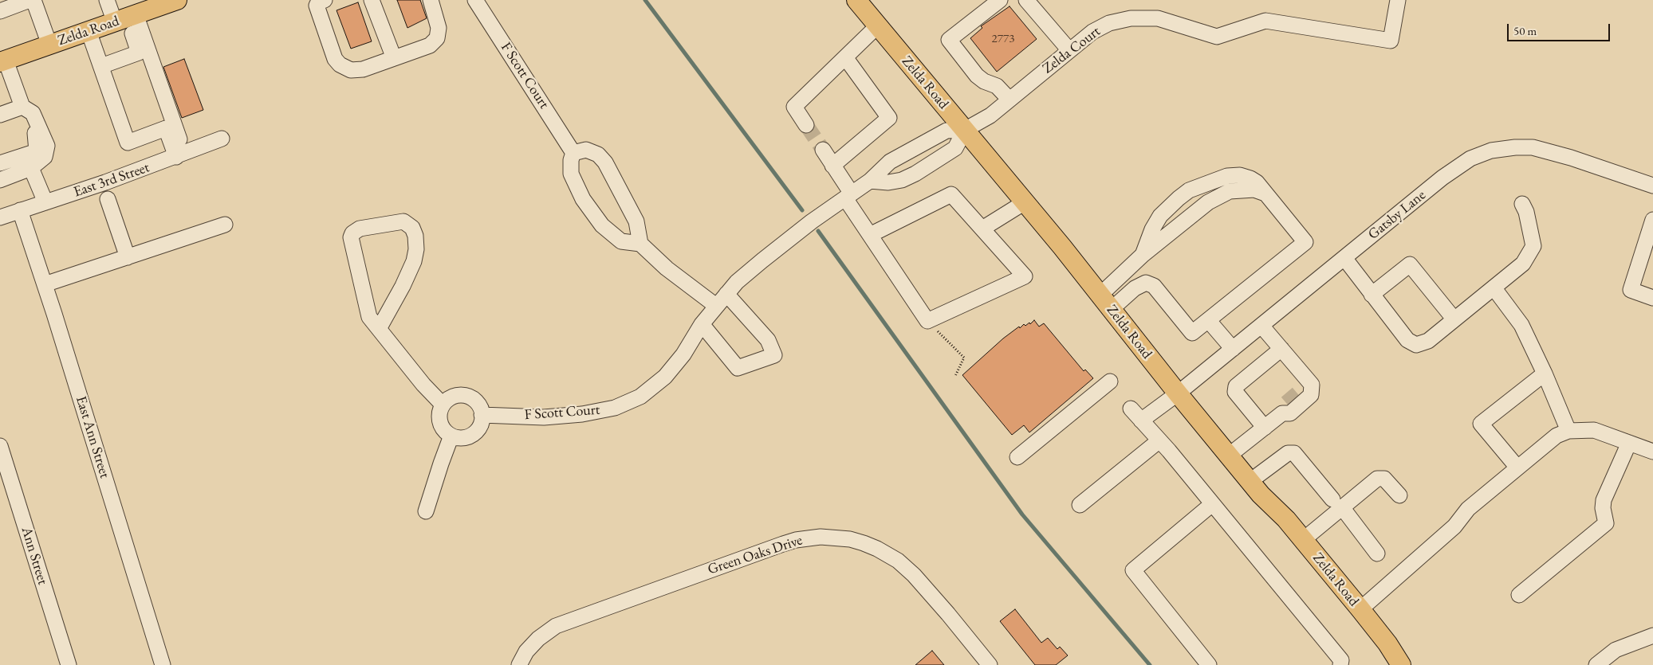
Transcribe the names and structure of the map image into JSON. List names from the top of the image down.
{
  "streets": {
    "main road": ["Zelda Road"],
    "street": [
      "Zelda Court",
      "F Scott Court",
      "East 3rd Street",
      "Gatsby Lane",
      "East Ann Street",
      "Green Oaks Drive",
      "Ann Street"
    ]
  },
  "crossings": [
    ["Zelda Road", "Zelda Court"],
    ["Zelda Road", "F Scott Court"],
    ["Zelda Road", "Gatsby Lane"],
    ["Zelda Court", "F Scott Court"],
    ["East 3rd Street", "East Ann Street"]
  ],
  "house_numbers": ["2773"],
  "scale_bar": "50 m"
}
